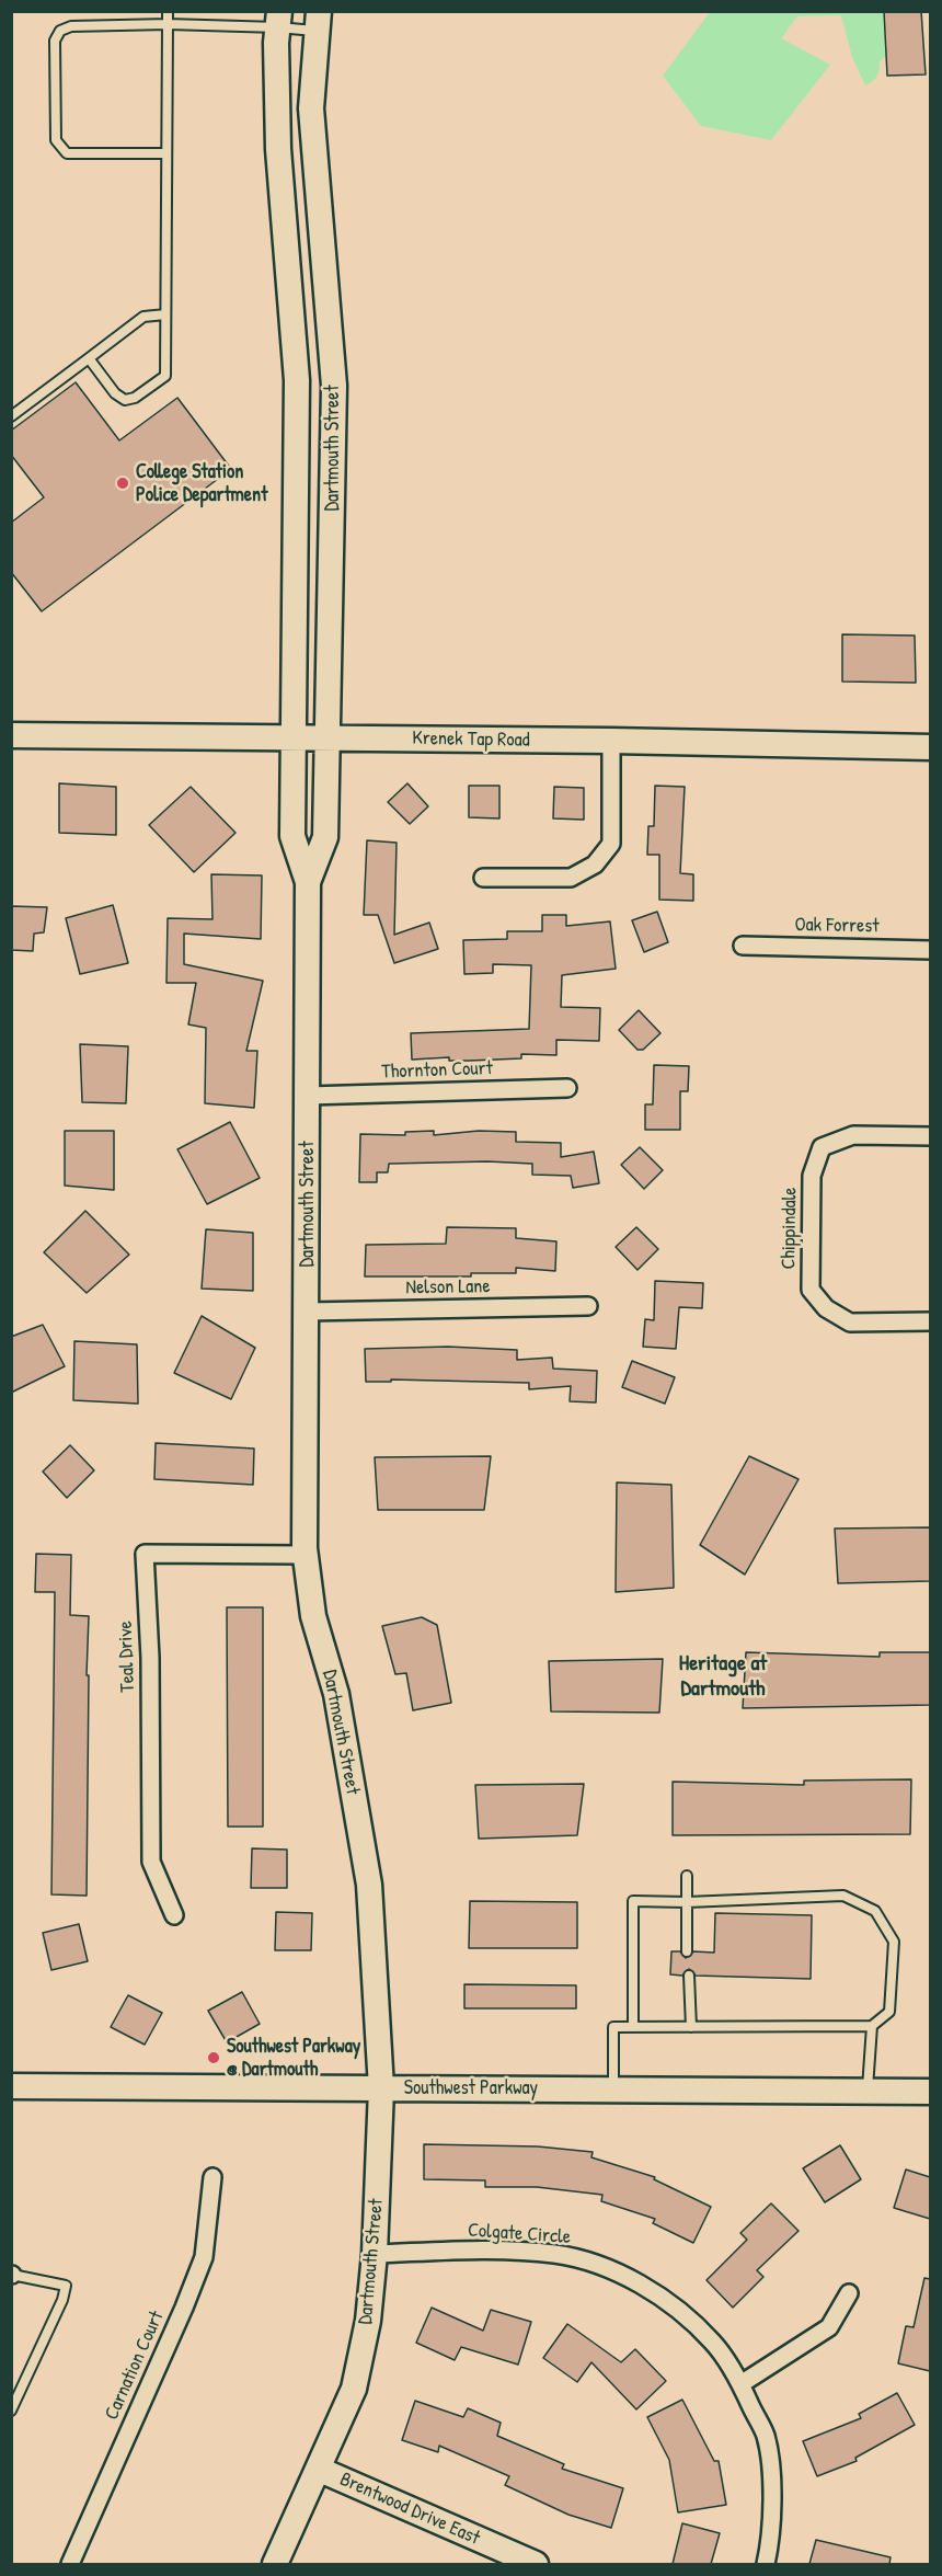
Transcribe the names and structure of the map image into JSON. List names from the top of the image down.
{
  "streets": {
    "street": [
      "Dartmouth Street",
      "Krenek Tap Road",
      "Oak Forrest",
      "Thornton Court",
      "Chippindale",
      "Nelson Lane",
      "Teal Drive",
      "Southwest Parkway",
      "Colgate Circle",
      "Carnation Court",
      "Brentwood Drive East"
    ]
  },
  "crossings": [
    ["Dartmouth Street", "Krenek Tap Road"],
    ["Dartmouth Street", "Thornton Court"],
    ["Dartmouth Street", "Nelson Lane"],
    ["Dartmouth Street", "Teal Drive"],
    ["Dartmouth Street", "Southwest Parkway"],
    ["Dartmouth Street", "Colgate Circle"],
    ["Dartmouth Street", "Brentwood Drive East"]
  ],
  "districts": ["Heritage at Dartmouth"],
  "places": ["College Station Police Department", "Southwest Parkway @ Dartmouth"]
}
